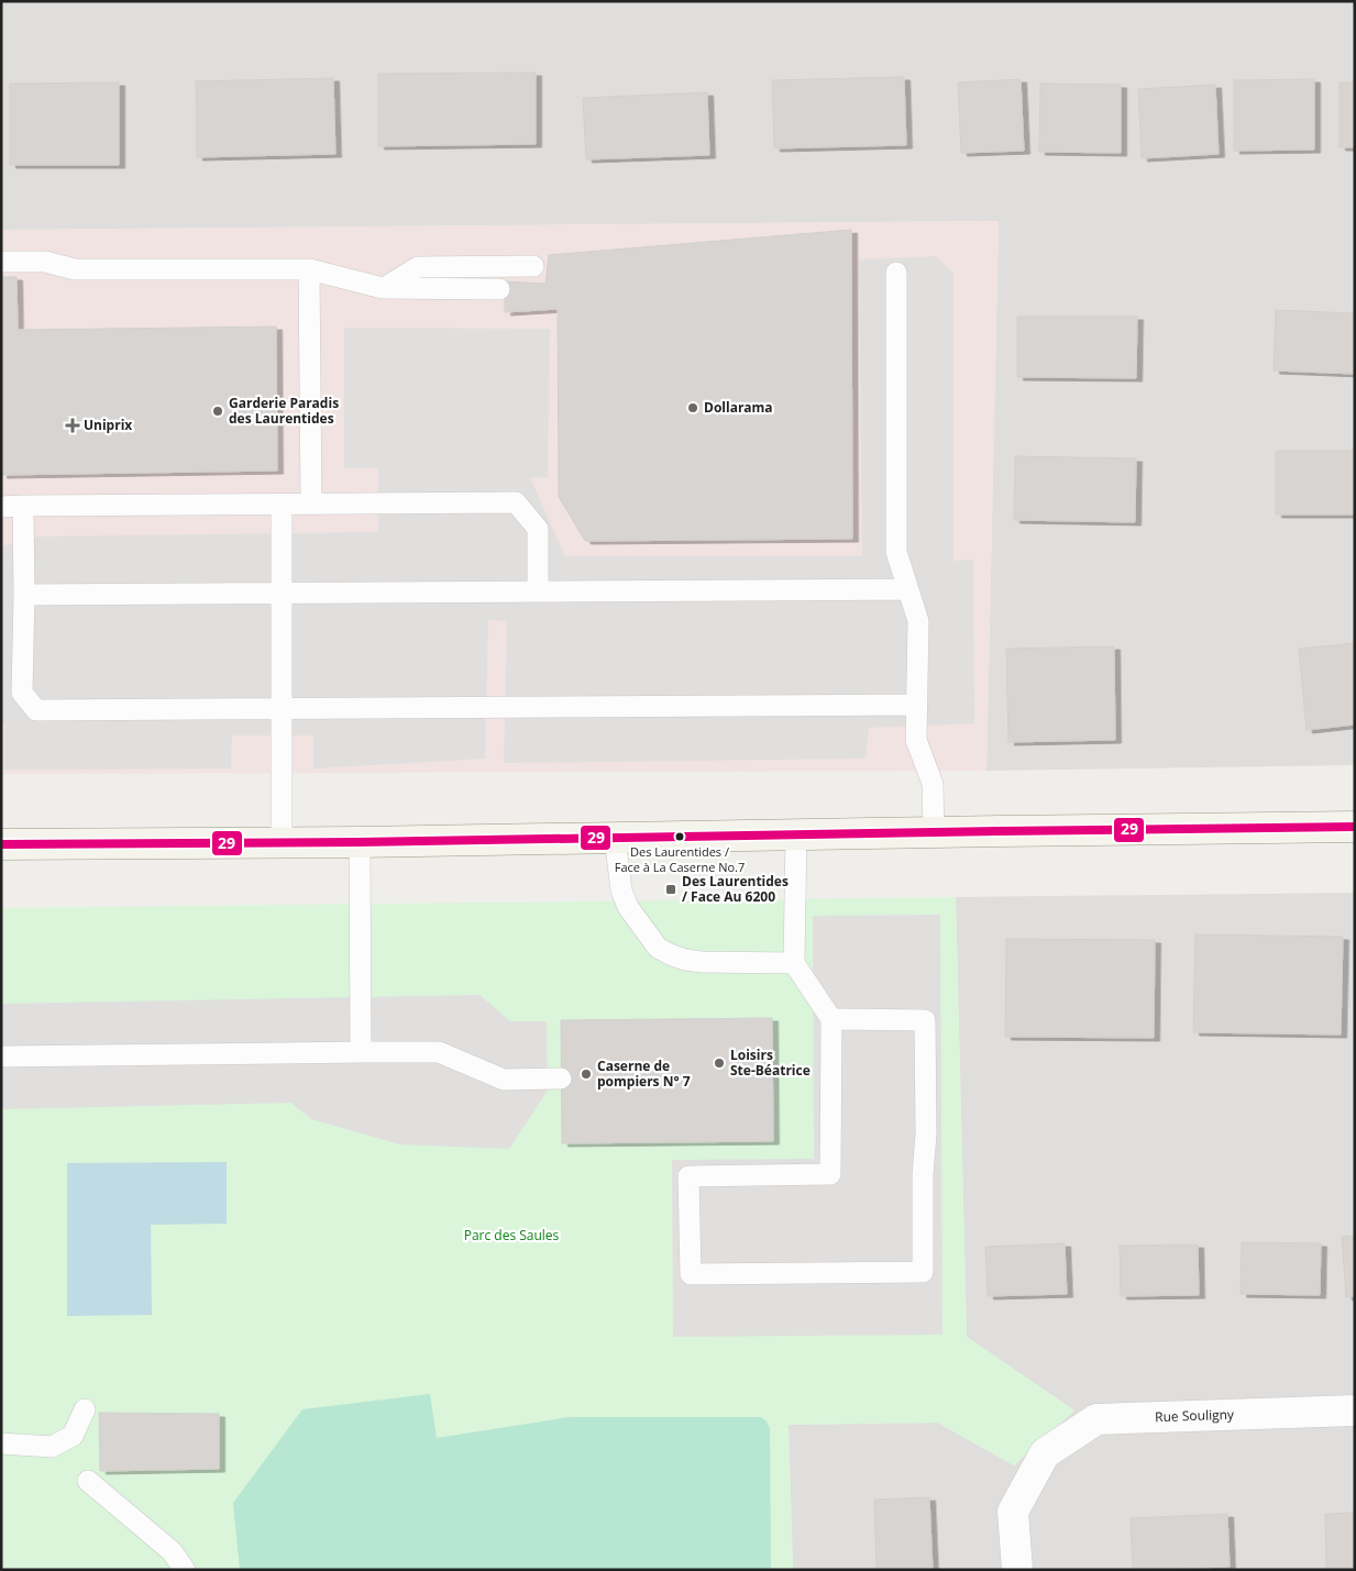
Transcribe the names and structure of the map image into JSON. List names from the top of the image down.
{
  "streets": {
    "street": ["Rue Souligny"]
  },
  "parks": ["Parc des Saules"],
  "places": {
    "other": [
      "Dollarama",
      "Garderie Paradis des Laurentides",
      "Des Laurentides / Face à La Caserne No.7",
      "Loisirs Ste-Béatrice",
      "Caserne de pompiers N° 7"
    ],
    "health": ["Uniprix"],
    "transit": ["Des Laurentides / Face Au 6200"]
  },
  "lines": ["transit line 29"]
}
